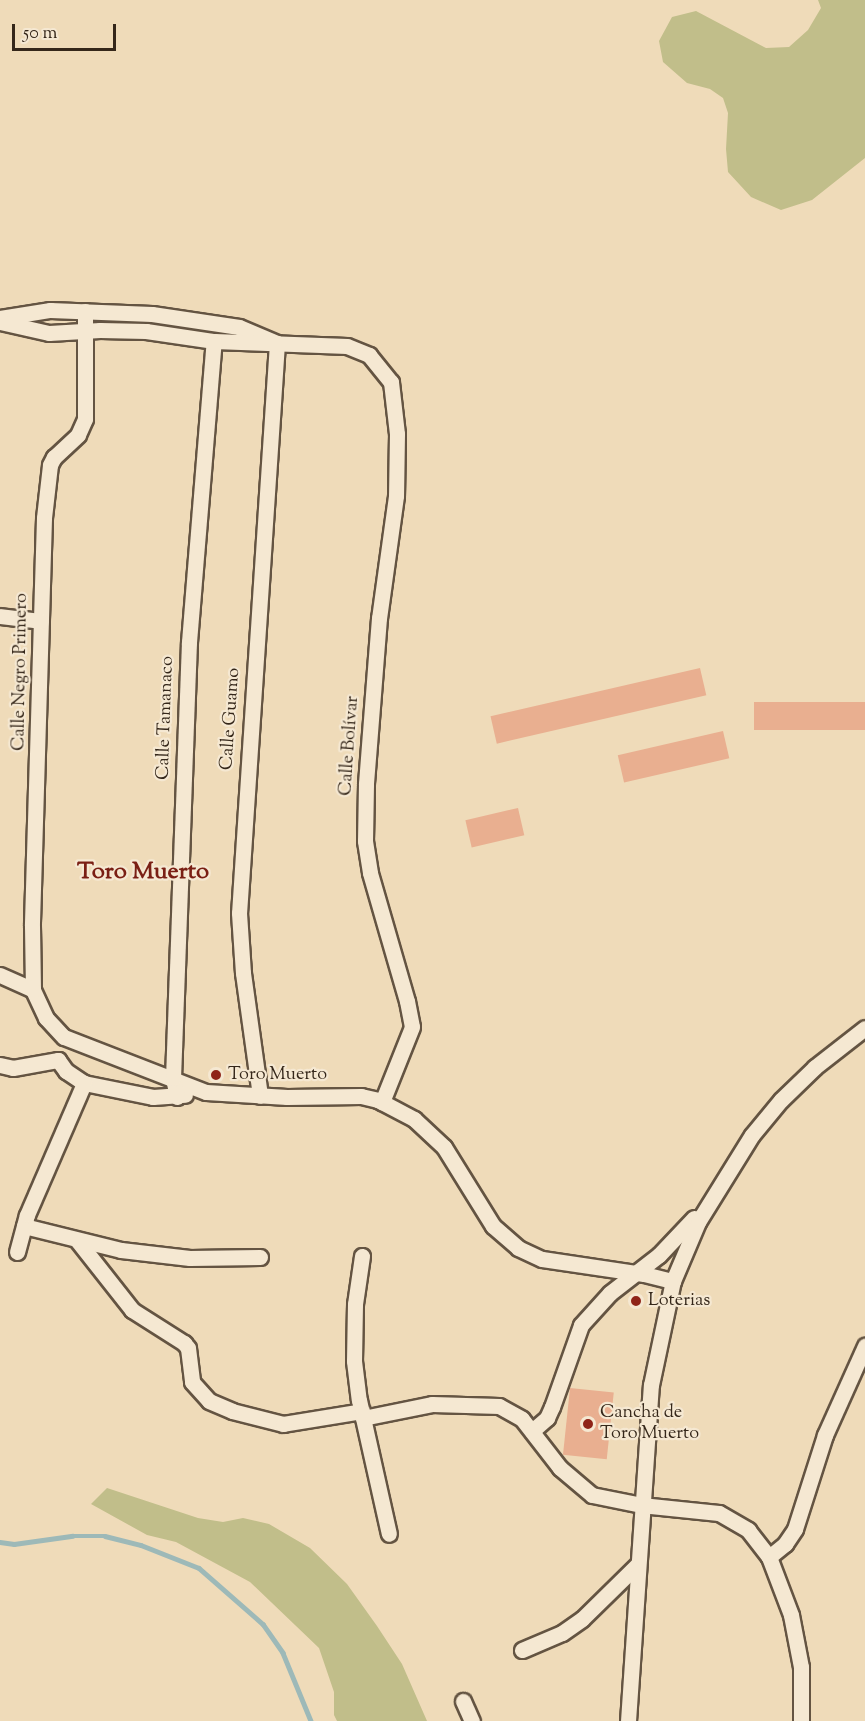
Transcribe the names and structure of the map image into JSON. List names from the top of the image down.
{
  "streets": {
    "street": [
      "Calle Negro Primero",
      "Calle Tamanaco",
      "Calle Guamo",
      "Calle Bolívar"
    ]
  },
  "crossings": [
    ["Calle Guamo", "Calle Bolívar"]
  ],
  "districts": ["Toro Muerto"],
  "places": ["Toro Muerto", "Loterias", "Cancha de Toro Muerto"],
  "scale_bar": "50 m"
}
